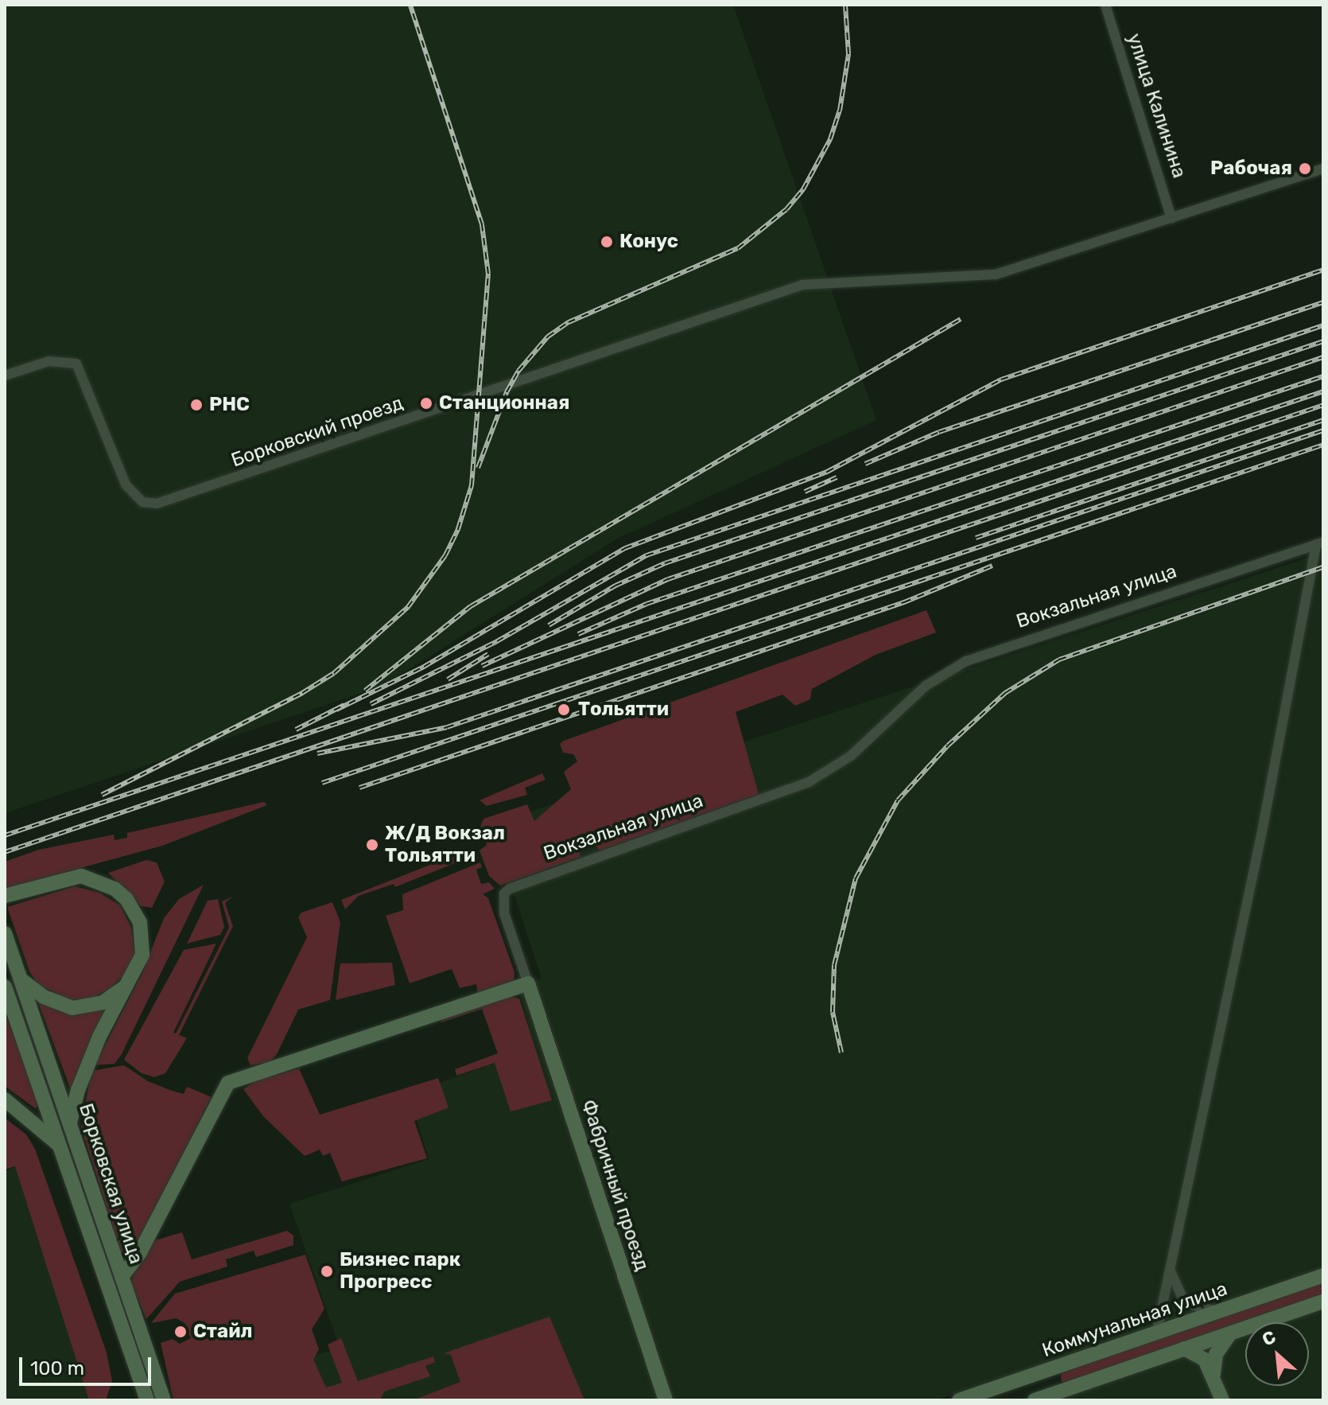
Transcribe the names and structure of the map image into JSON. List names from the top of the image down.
{
  "streets": {
    "main road": ["Борковская улица", "Фабричный проезд", "Коммунальная улица"],
    "street": ["улица Калинина", "Борковский проезд", "Вокзальная улица"]
  },
  "crossings": [
    ["улица Калинина", "Борковский проезд"],
    ["Вокзальная улица", "Фабричный проезд"]
  ],
  "places": [
    "Рабочая",
    "Конус",
    "Станционная",
    "РНС",
    "Тольятти",
    "Ж/Д Вокзал Тольятти",
    "Бизнес парк Прогресс",
    "Стайл"
  ],
  "scale_bar": "100 m",
  "north": "top left"
}
